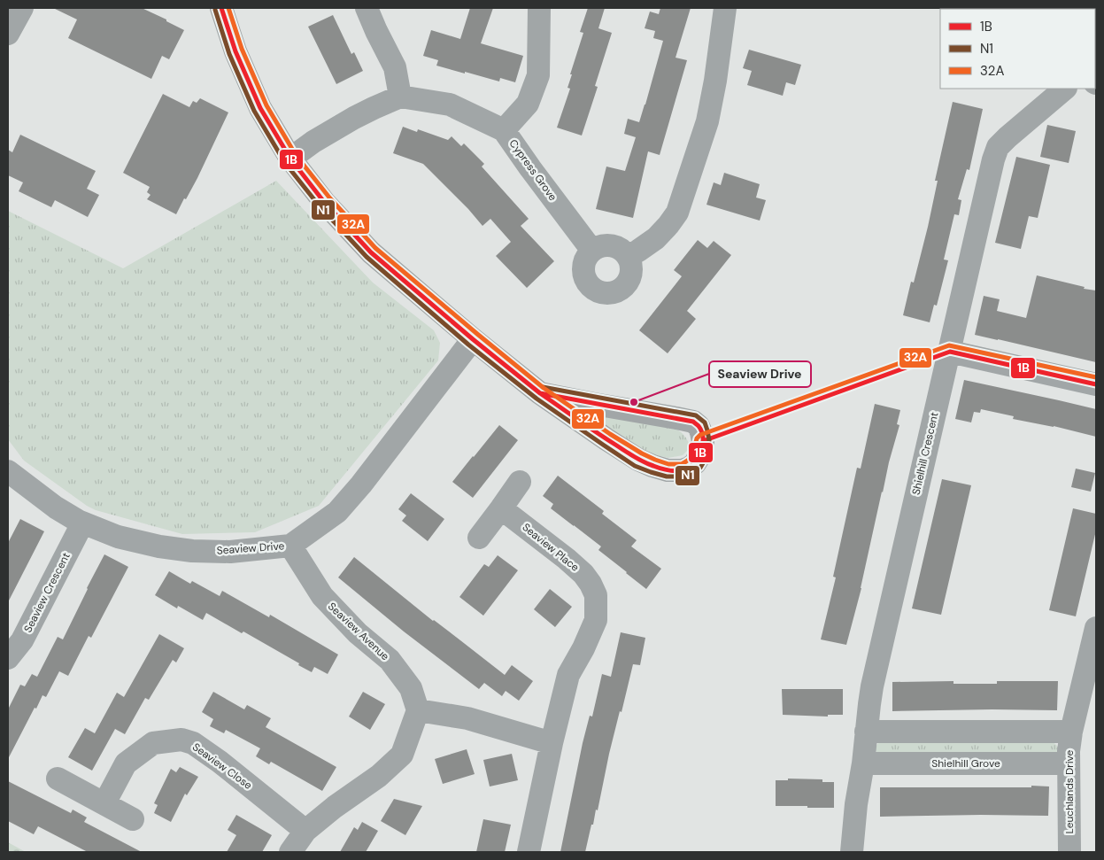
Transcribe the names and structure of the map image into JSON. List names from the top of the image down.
{
  "streets": {
    "street": [
      "Cypress Grove",
      "Shielhill Crescent",
      "Seaview Place",
      "Seaview Drive",
      "Seaview Crescent",
      "Seaview Avenue",
      "Shielhill Grove",
      "Seaview Close",
      "Leuchlands Drive"
    ]
  },
  "crossings": [
    ["Shielhill Crescent", "Shielhill Grove"],
    ["Seaview Drive", "Seaview Crescent"],
    ["Seaview Drive", "Seaview Avenue"],
    ["Shielhill Grove", "Leuchlands Drive"]
  ],
  "places": ["Seaview Drive"],
  "lines": ["transit line 1B", "transit line 32A", "transit line N1"],
  "legend": ["1B", "N1", "32A"]
}
